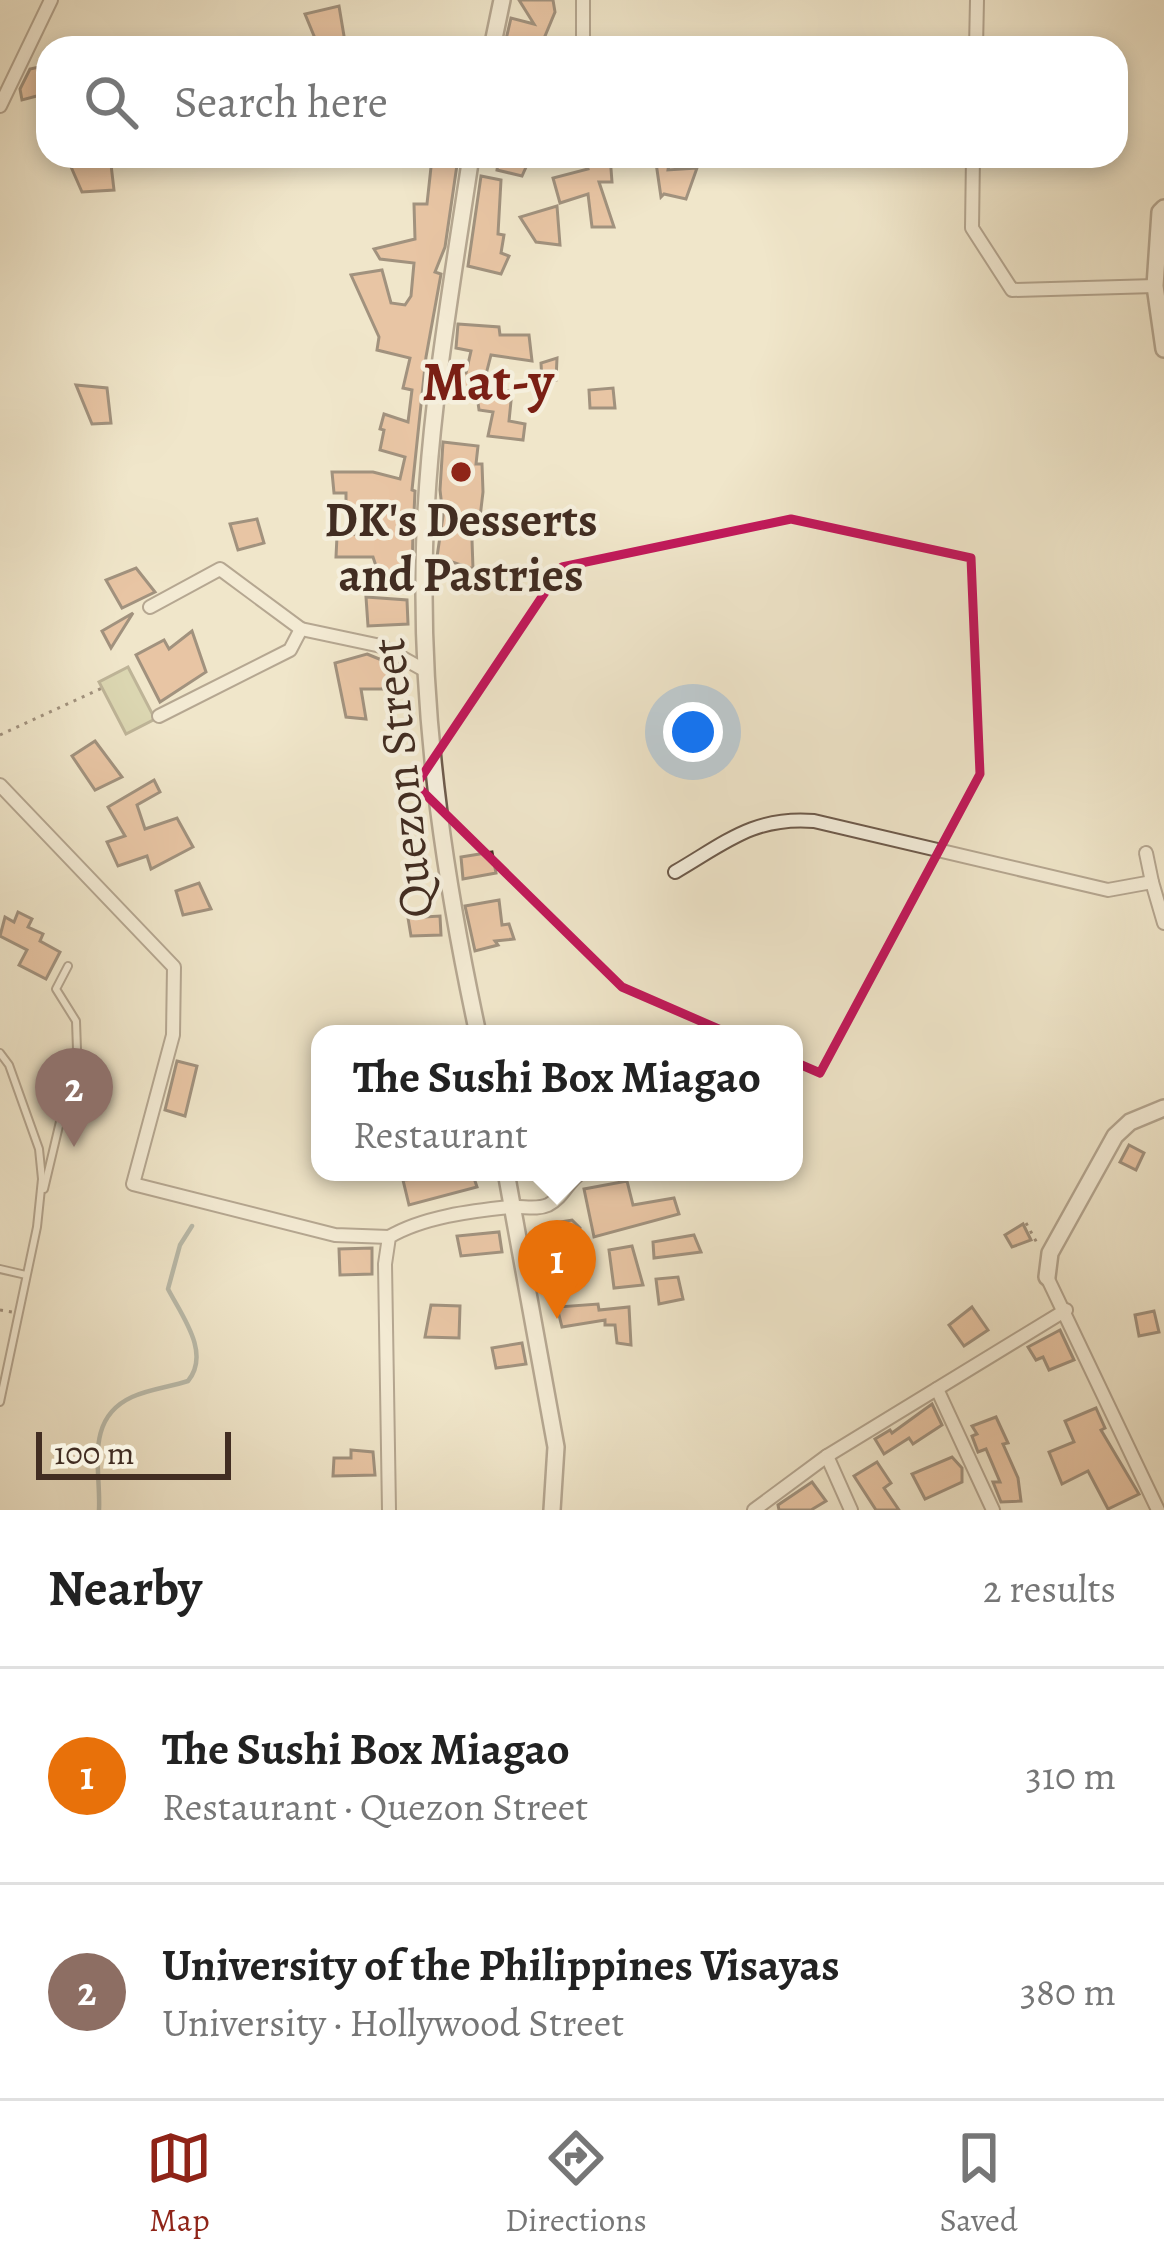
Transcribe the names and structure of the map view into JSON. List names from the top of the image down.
{
  "streets": {
    "street": ["Quezon Street"]
  },
  "districts": ["Mat-y"],
  "places": ["DK's Desserts and Pastries"],
  "scale_bar": "100 m",
  "page": {
    "search": "Search here",
    "popup": ["The Sushi Box Miagao", "Restaurant"],
    "pins": ["2", "1"],
    "scale": "100 m",
    "heading": ["Nearby", "2 results"],
    "list": [
      {
        "mark": "1",
        "name": "The Sushi Box Miagao",
        "note": "Restaurant · Quezon Street",
        "value": "310 m"
      },
      {
        "mark": "2",
        "name": "University of the Philippines Visayas",
        "note": "University · Hollywood Street",
        "value": "380 m"
      }
    ],
    "nav": ["Map", "Directions", "Saved"]
  }
}
